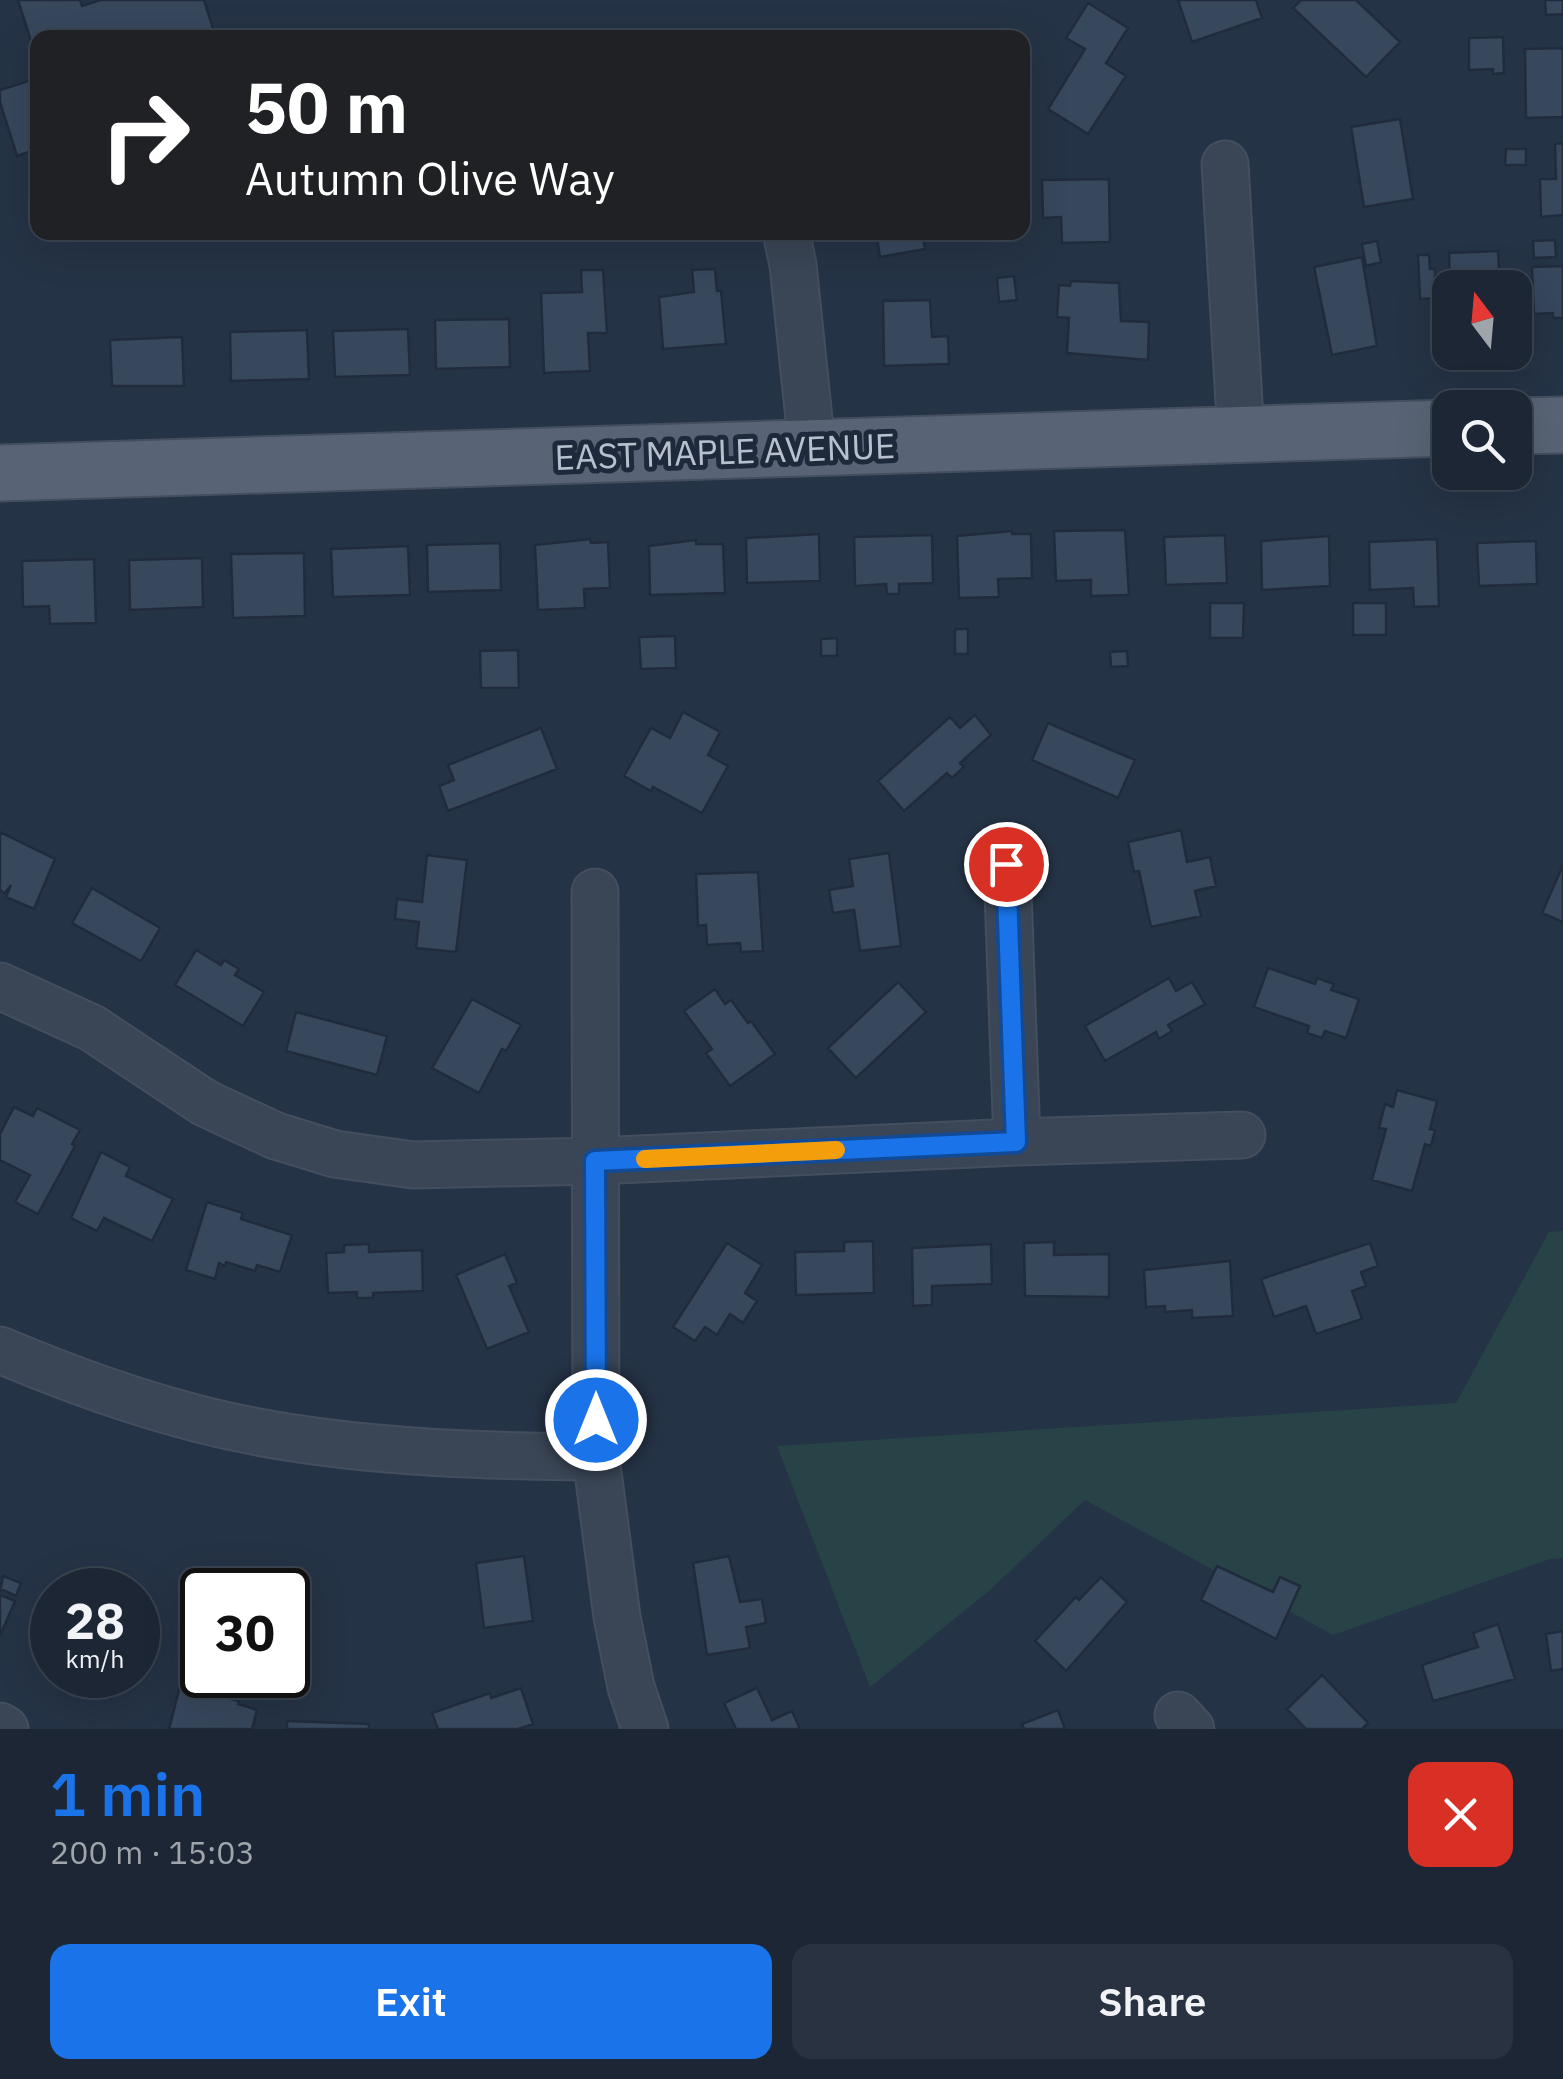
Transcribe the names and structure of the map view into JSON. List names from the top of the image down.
{
  "streets": {
    "main road": ["EAST MAPLE AVENUE"]
  },
  "north": "top",
  "page": {
    "turn": ["50 m", "Autumn Olive Way"],
    "speed": "28 km/h",
    "limit": "30",
    "heading": ["1 min", "200 m · 15:03"],
    "buttons": ["Exit", "Share"]
  }
}
